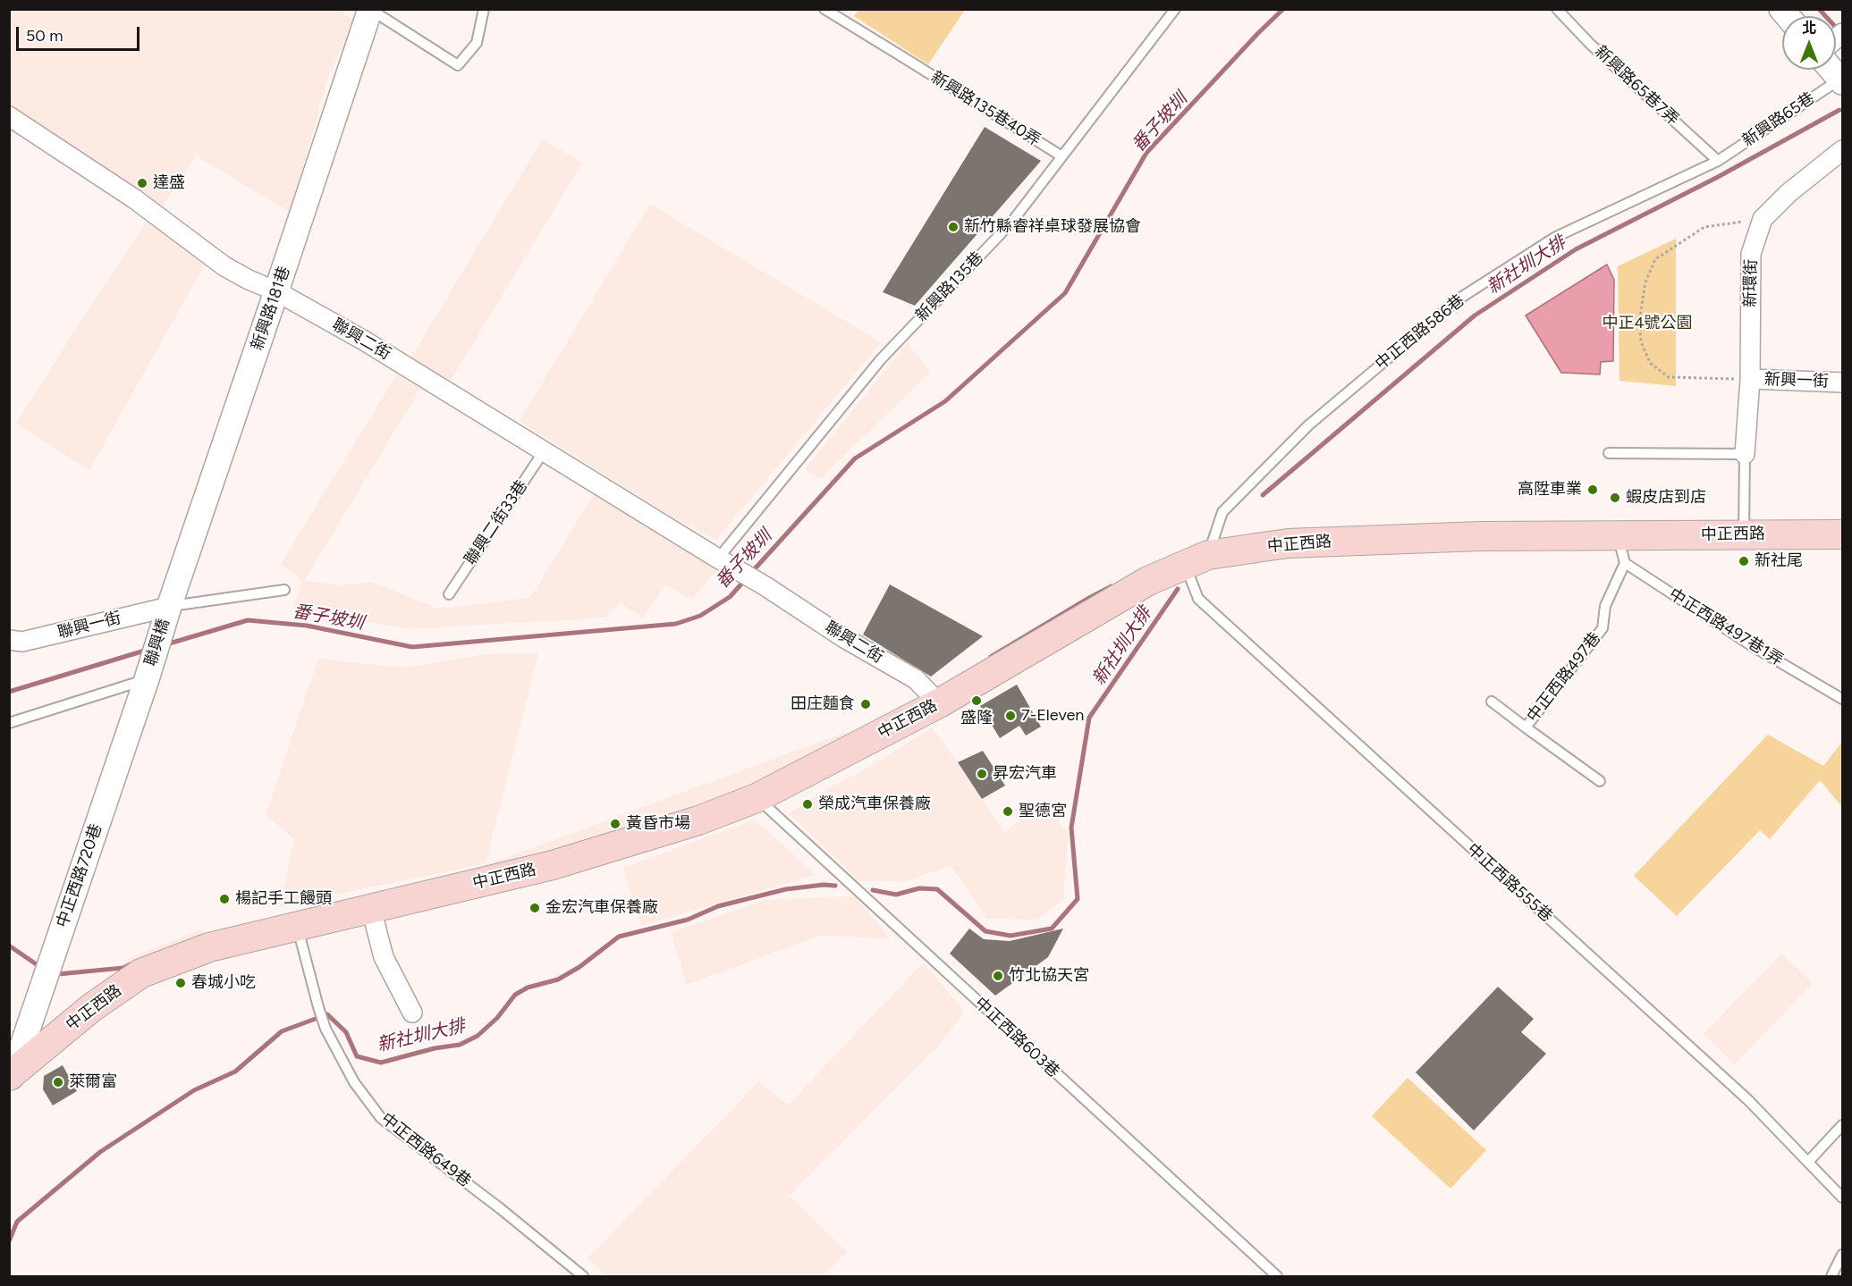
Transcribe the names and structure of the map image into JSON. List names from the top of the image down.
{
  "streets": {
    "main road": ["中正西路"],
    "street": [
      "新環街",
      "新興路181巷",
      "聯興二街",
      "新興一街",
      "聯興一街",
      "聯興橋",
      "中正西路720巷"
    ],
    "lane": [
      "新興路65巷7弄",
      "新興路135巷40弄",
      "新興路65巷",
      "新興路135巷",
      "中正西路586巷",
      "聯興二街33巷",
      "中正西路497巷1弄",
      "中正西路497巷",
      "中正西路555巷",
      "中正西路603巷",
      "中正西路649巷"
    ]
  },
  "crossings": [
    ["新興路65巷7弄", "新興路65巷"],
    ["新興路65巷7弄", "中正西路586巷"],
    ["新興路135巷40弄", "新興路135巷"],
    ["新興路65巷", "中正西路586巷"],
    ["新環街", "新興一街"],
    ["新興路135巷", "聯興二街"],
    ["新興路181巷", "聯興二街"],
    ["新興路181巷", "聯興一街"],
    ["新興路181巷", "聯興橋"],
    ["中正西路586巷", "中正西路"],
    ["中正西路586巷", "中正西路555巷"],
    ["聯興二街", "聯興二街33巷"],
    ["聯興二街", "中正西路"],
    ["中正西路", "中正西路720巷"],
    ["中正西路", "中正西路555巷"],
    ["中正西路", "中正西路603巷"],
    ["中正西路", "中正西路649巷"],
    ["聯興一街", "聯興橋"],
    ["中正西路497巷1弄", "中正西路497巷"],
    ["聯興橋", "中正西路720巷"]
  ],
  "water": ["番子坡圳", "新社圳大排"],
  "parks": ["中正4號公園"],
  "places": [
    "達盛",
    "新竹縣睿祥桌球發展協會",
    "高陞車業",
    "蝦皮店到店",
    "新社尾",
    "盛隆",
    "田庄麵食",
    "7-Eleven",
    "昇宏汽車",
    "榮成汽車保養廠",
    "聖德宮",
    "黃昏市場",
    "楊記手工饅頭",
    "金宏汽車保養廠",
    "竹北協天宮",
    "春城小吃",
    "萊爾富"
  ],
  "scale_bar": "50 m",
  "north": "top"
}
